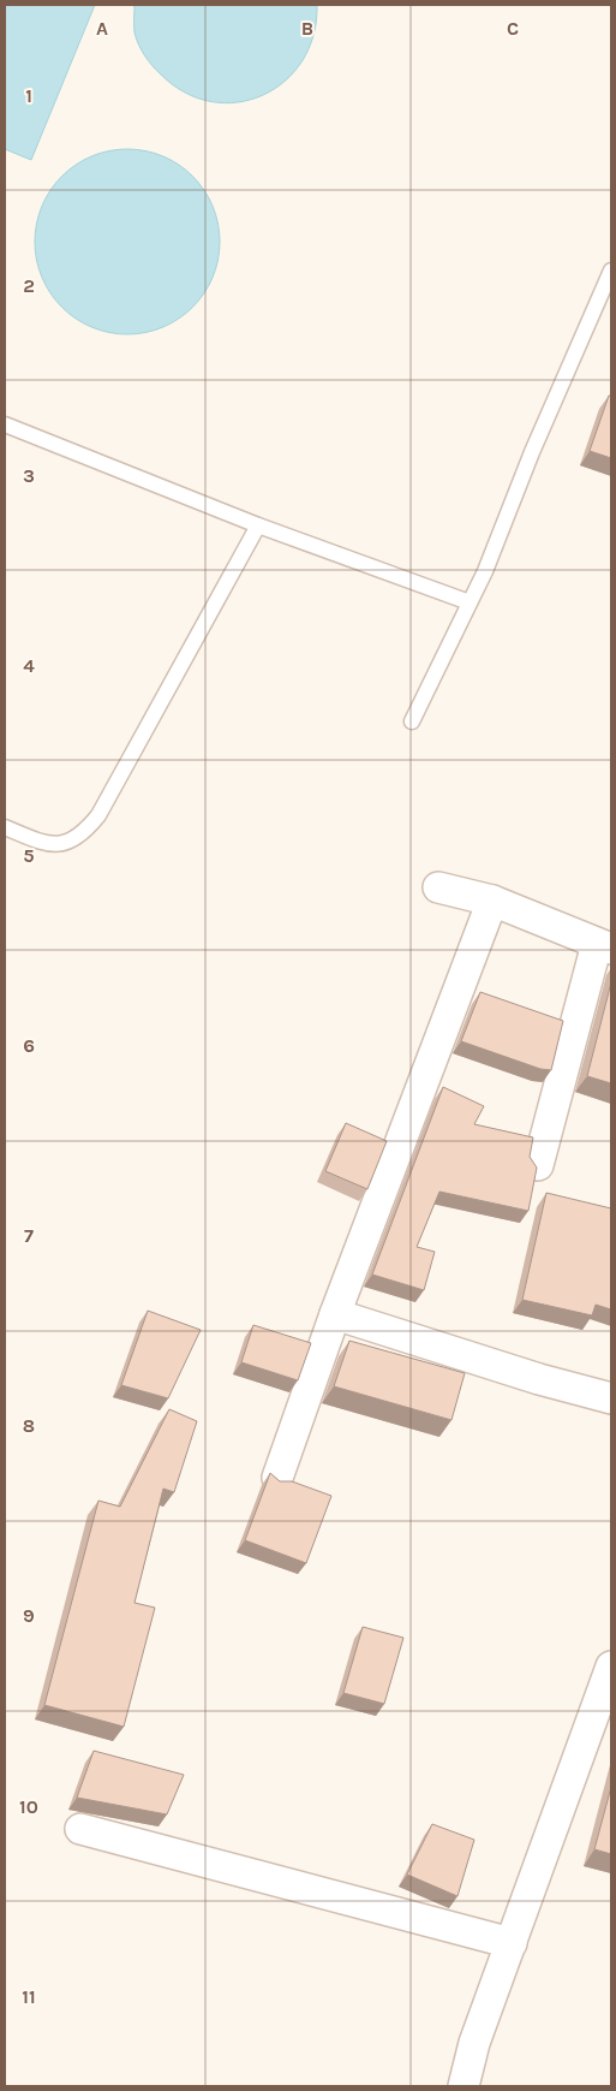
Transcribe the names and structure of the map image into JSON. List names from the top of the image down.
{
  "grid": {
    "columns": ["A", "B", "C"],
    "rows": [
      "1",
      "2",
      "3",
      "4",
      "5",
      "6",
      "7",
      "8",
      "9",
      "10",
      "11"
    ]
  }
}
